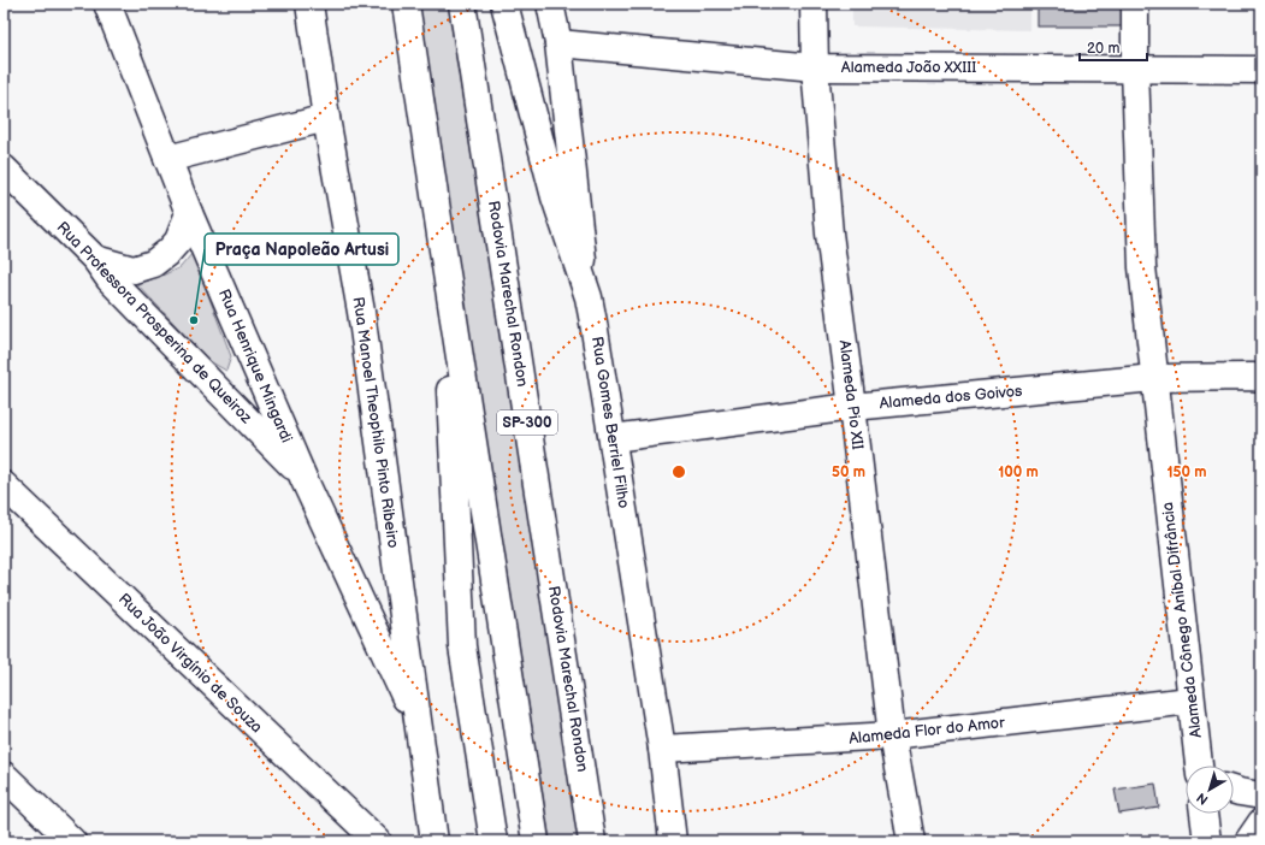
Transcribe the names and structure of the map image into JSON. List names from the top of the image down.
{
  "streets": {
    "main road": [
      "Alameda João XXIII",
      "Rodovia Marechal Rondon",
      "Rua Professora Prosperina de Queiroz",
      "Rua Henrique Mingardi",
      "Alameda Pio XII",
      "Alameda dos Goivos",
      "Rua Manoel Theophilo Pinto Ribeiro",
      "SP-300",
      "Rua Gomes Berriel Filho",
      "Alameda Cônego Aníbal Difrância",
      "Rua João Virgínio de Souza",
      "Alameda Flor do Amor"
    ]
  },
  "crossings": [
    ["Alameda João XXIII", "Alameda Pio XII"],
    ["Alameda João XXIII", "Rua Gomes Berriel Filho"],
    ["Alameda João XXIII", "Alameda Cônego Aníbal Difrância"],
    ["Rua Professora Prosperina de Queiroz", "Rua Henrique Mingardi"],
    ["Rua Henrique Mingardi", "Rua Manoel Theophilo Pinto Ribeiro"],
    ["Alameda Pio XII", "Alameda dos Goivos"],
    ["Alameda Pio XII", "Alameda Flor do Amor"],
    ["Alameda dos Goivos", "Rua Gomes Berriel Filho"],
    ["Alameda dos Goivos", "Alameda Cônego Aníbal Difrância"],
    ["Rua Gomes Berriel Filho", "Alameda Flor do Amor"],
    ["Alameda Cônego Aníbal Difrância", "Alameda Flor do Amor"]
  ],
  "places": ["Praça Napoleão Artusi"],
  "scale_bar": "20 m",
  "north": "bottom left",
  "rings": ["50 m", "100 m", "150 m"]
}
